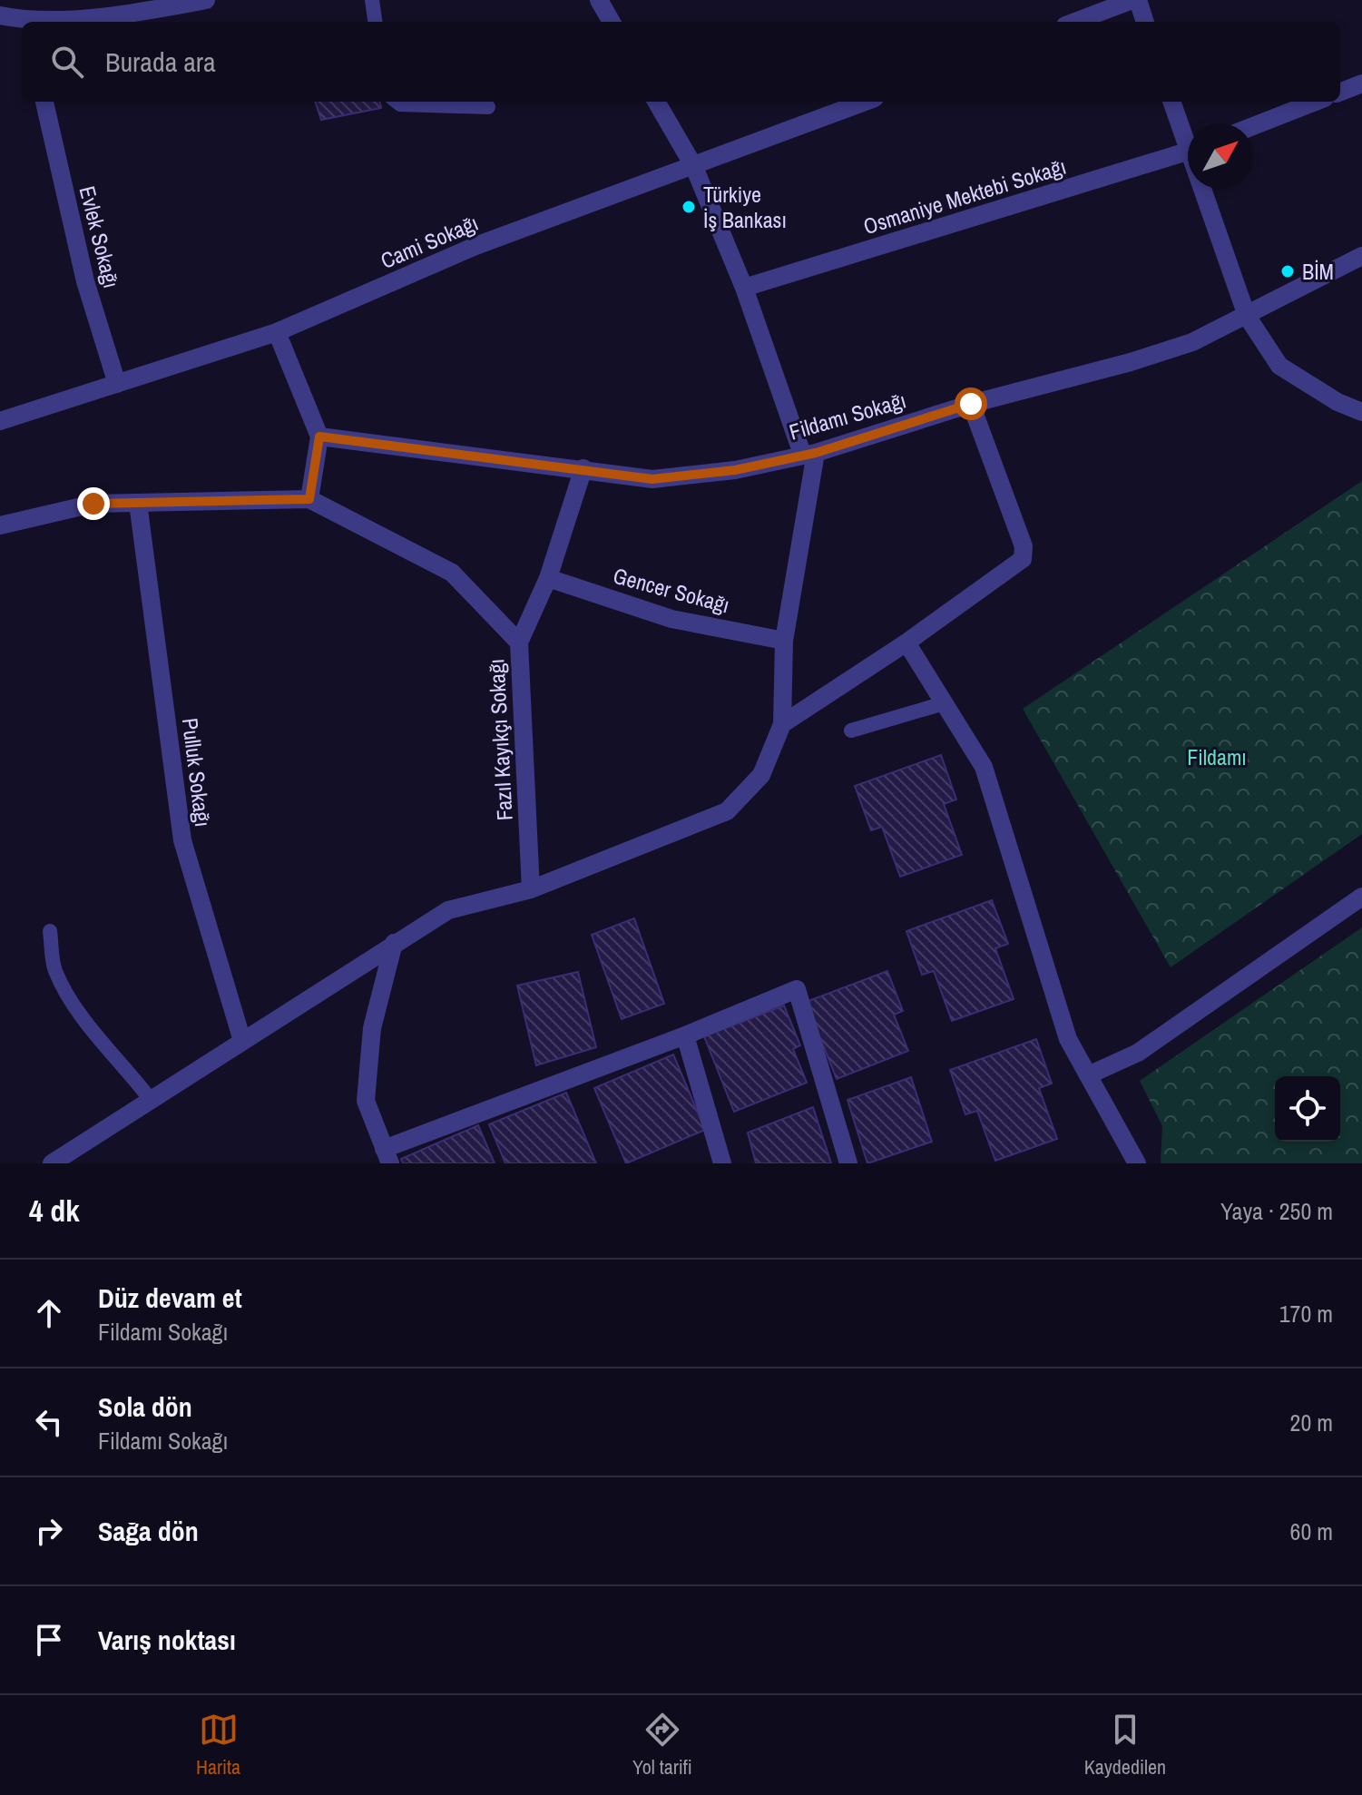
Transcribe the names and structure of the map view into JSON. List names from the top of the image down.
{
  "streets": {
    "street": [
      "Osmaniye Mektebi Sokağı",
      "Evlek Sokağı",
      "Cami Sokağı",
      "Fildamı Sokağı",
      "Gencer Sokağı",
      "Fazıl Kayıkçı Sokağı",
      "Pulluk Sokağı"
    ]
  },
  "crossings": [
    ["Evlek Sokağı", "Cami Sokağı"],
    ["Fildamı Sokağı", "Fazıl Kayıkçı Sokağı"],
    ["Gencer Sokağı", "Fazıl Kayıkçı Sokağı"]
  ],
  "parks": ["Fildamı"],
  "places": ["Türkiye İş Bankası", "BİM"],
  "north": "top right",
  "page": {
    "search": "Burada ara",
    "heading": ["4 dk", "Yaya · 250 m"],
    "list": [
      ["Düz devam et", "Fildamı Sokağı", "170 m"],
      ["Sola dön", "Fildamı Sokağı", "20 m"],
      ["Sağa dön", "60 m"],
      "Varış noktası"
    ],
    "nav": ["Harita", "Yol tarifi", "Kaydedilen"]
  }
}
